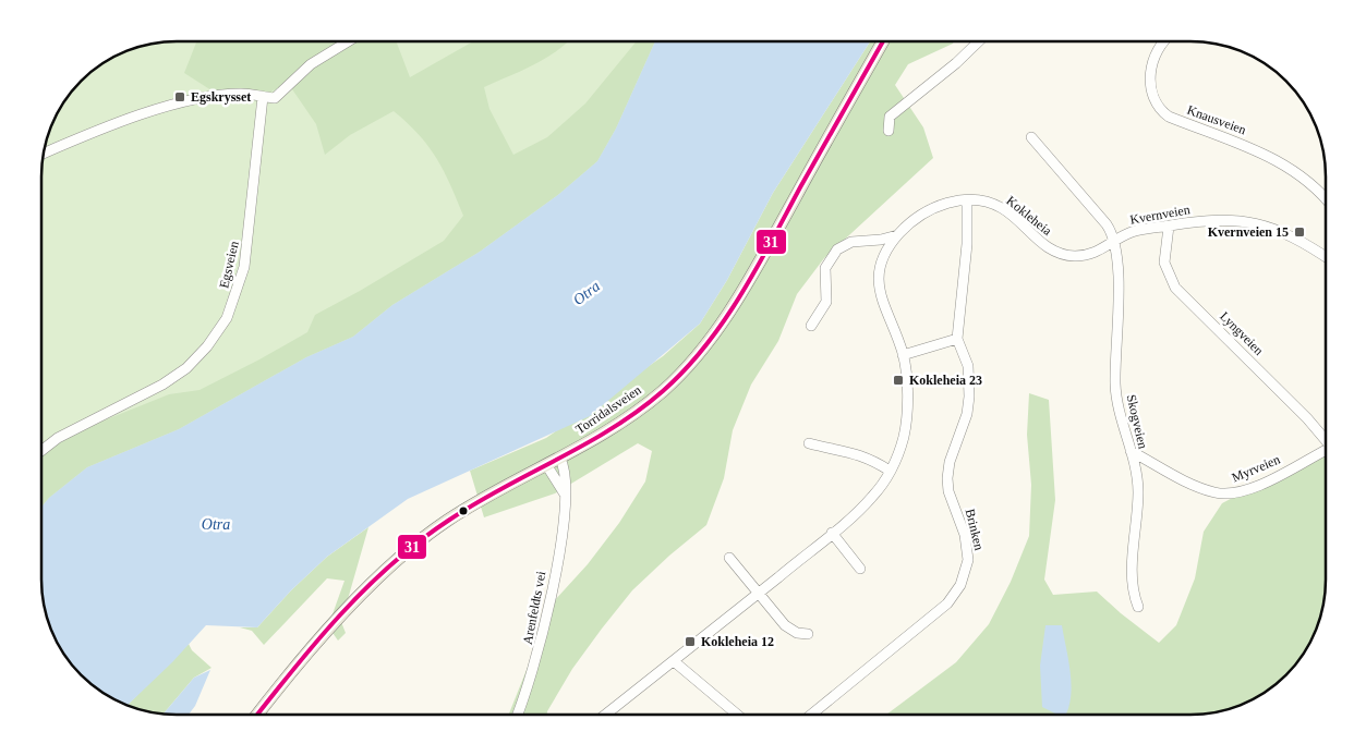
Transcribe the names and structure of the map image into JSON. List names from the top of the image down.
{
  "streets": {
    "main road": ["Torridalsveien"],
    "street": [
      "Knausveien",
      "Kvernveien",
      "Kokleheia",
      "Egsveien",
      "Lyngveien",
      "Skogveien",
      "Myrveien",
      "Brinken",
      "Arenfeldts vei"
    ]
  },
  "crossings": [
    ["Kvernveien", "Kokleheia"],
    ["Kvernveien", "Lyngveien"],
    ["Kvernveien", "Skogveien"],
    ["Kokleheia", "Skogveien"],
    ["Kokleheia", "Brinken"],
    ["Torridalsveien", "Arenfeldts vei"],
    ["Skogveien", "Myrveien"]
  ],
  "water": ["Otra"],
  "places": {
    "transit": [
      "Egskrysset",
      "Kvernveien 15",
      "Kokleheia 23",
      "Kokleheia 12"
    ]
  },
  "lines": ["transit line 31"]
}
